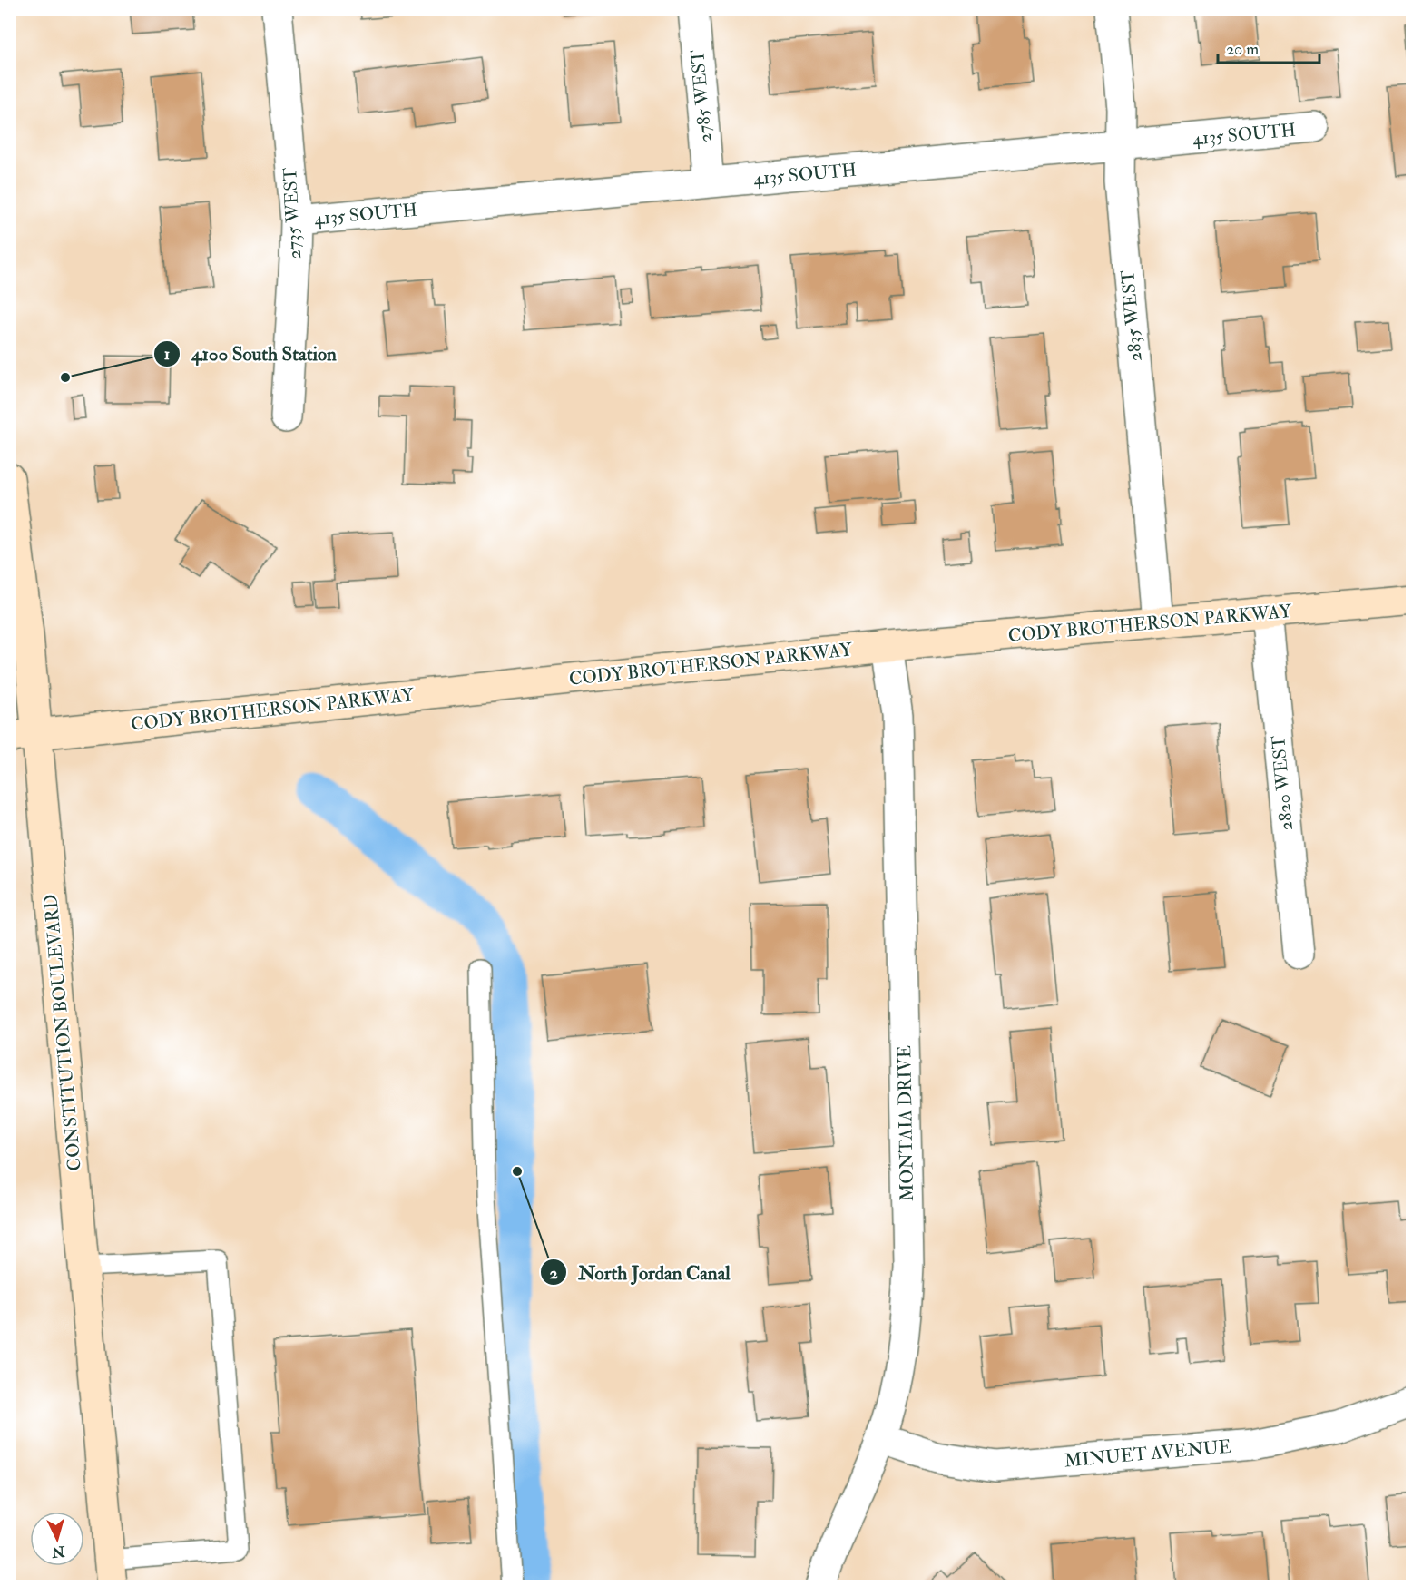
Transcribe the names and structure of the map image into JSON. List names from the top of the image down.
{
  "streets": {
    "main road": ["CODY BROTHERSON PARKWAY", "CONSTITUTION BOULEVARD"],
    "street": [
      "2785 WEST",
      "4135 SOUTH",
      "2735 WEST",
      "2835 WEST",
      "2820 WEST",
      "MONTAIA DRIVE",
      "MINUET AVENUE"
    ]
  },
  "crossings": [
    ["2785 WEST", "4135 SOUTH"],
    ["4135 SOUTH", "2735 WEST"],
    ["4135 SOUTH", "2835 WEST"],
    ["2835 WEST", "CODY BROTHERSON PARKWAY"],
    ["CODY BROTHERSON PARKWAY", "2820 WEST"],
    ["CODY BROTHERSON PARKWAY", "CONSTITUTION BOULEVARD"],
    ["CODY BROTHERSON PARKWAY", "MONTAIA DRIVE"],
    ["MONTAIA DRIVE", "MINUET AVENUE"]
  ],
  "places": ["4100 South Station", "North Jordan Canal"],
  "scale_bar": "20 m",
  "north": "bottom"
}
